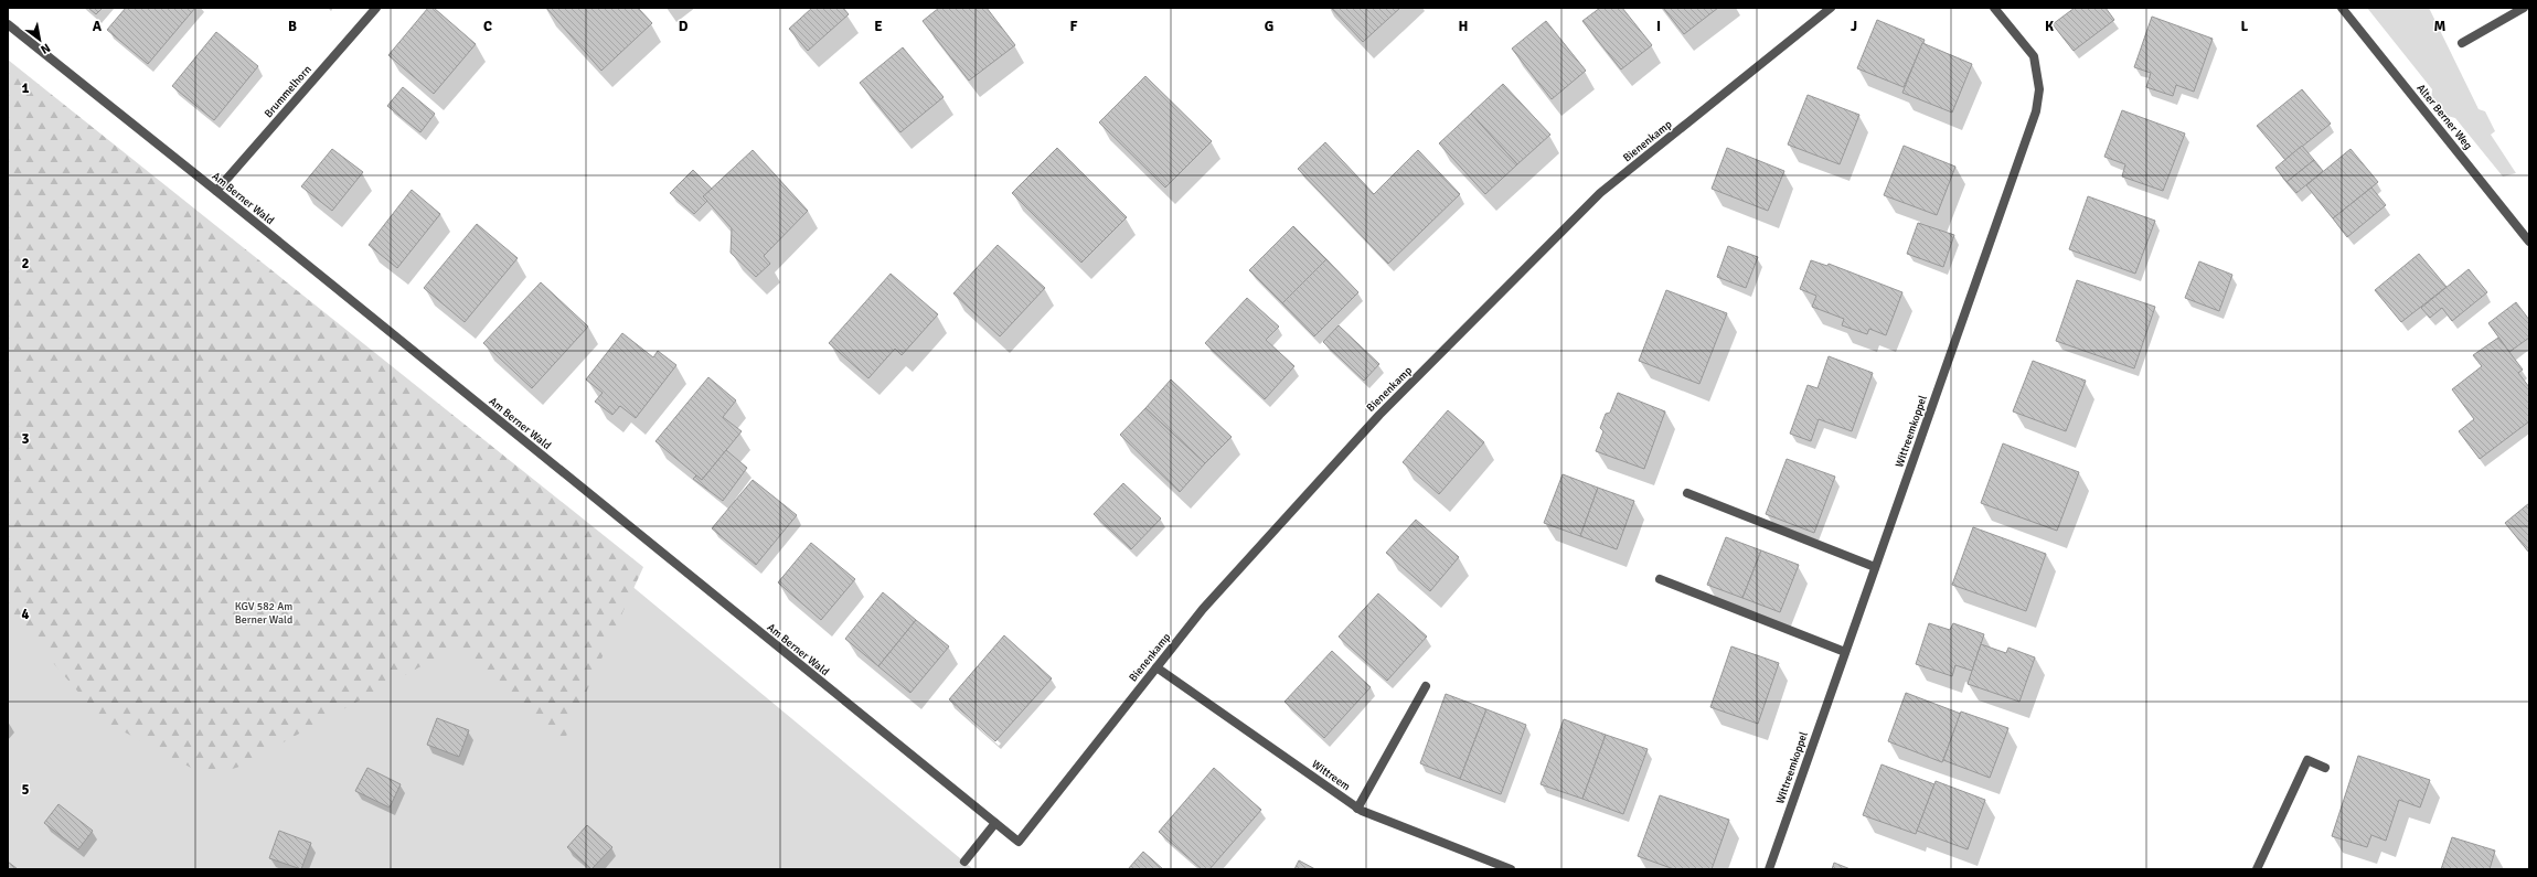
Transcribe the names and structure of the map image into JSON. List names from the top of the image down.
{
  "streets": {
    "street": [
      "Brummelhorn",
      "Alter Berner Weg",
      "Bienenkamp",
      "Am Berner Wald",
      "Wittreemkoppel",
      "Wittreem"
    ]
  },
  "crossings": [
    ["Brummelhorn", "Am Berner Wald"],
    ["Bienenkamp", "Am Berner Wald"],
    ["Bienenkamp", "Wittreem"]
  ],
  "parks": ["KGV 582 Am Berner Wald"],
  "north": "bottom right",
  "grid": {
    "columns": [
      "A",
      "B",
      "C",
      "D",
      "E",
      "F",
      "G",
      "H",
      "I",
      "J",
      "K",
      "L",
      "M"
    ],
    "rows": [
      "1",
      "2",
      "3",
      "4",
      "5"
    ]
  }
}
